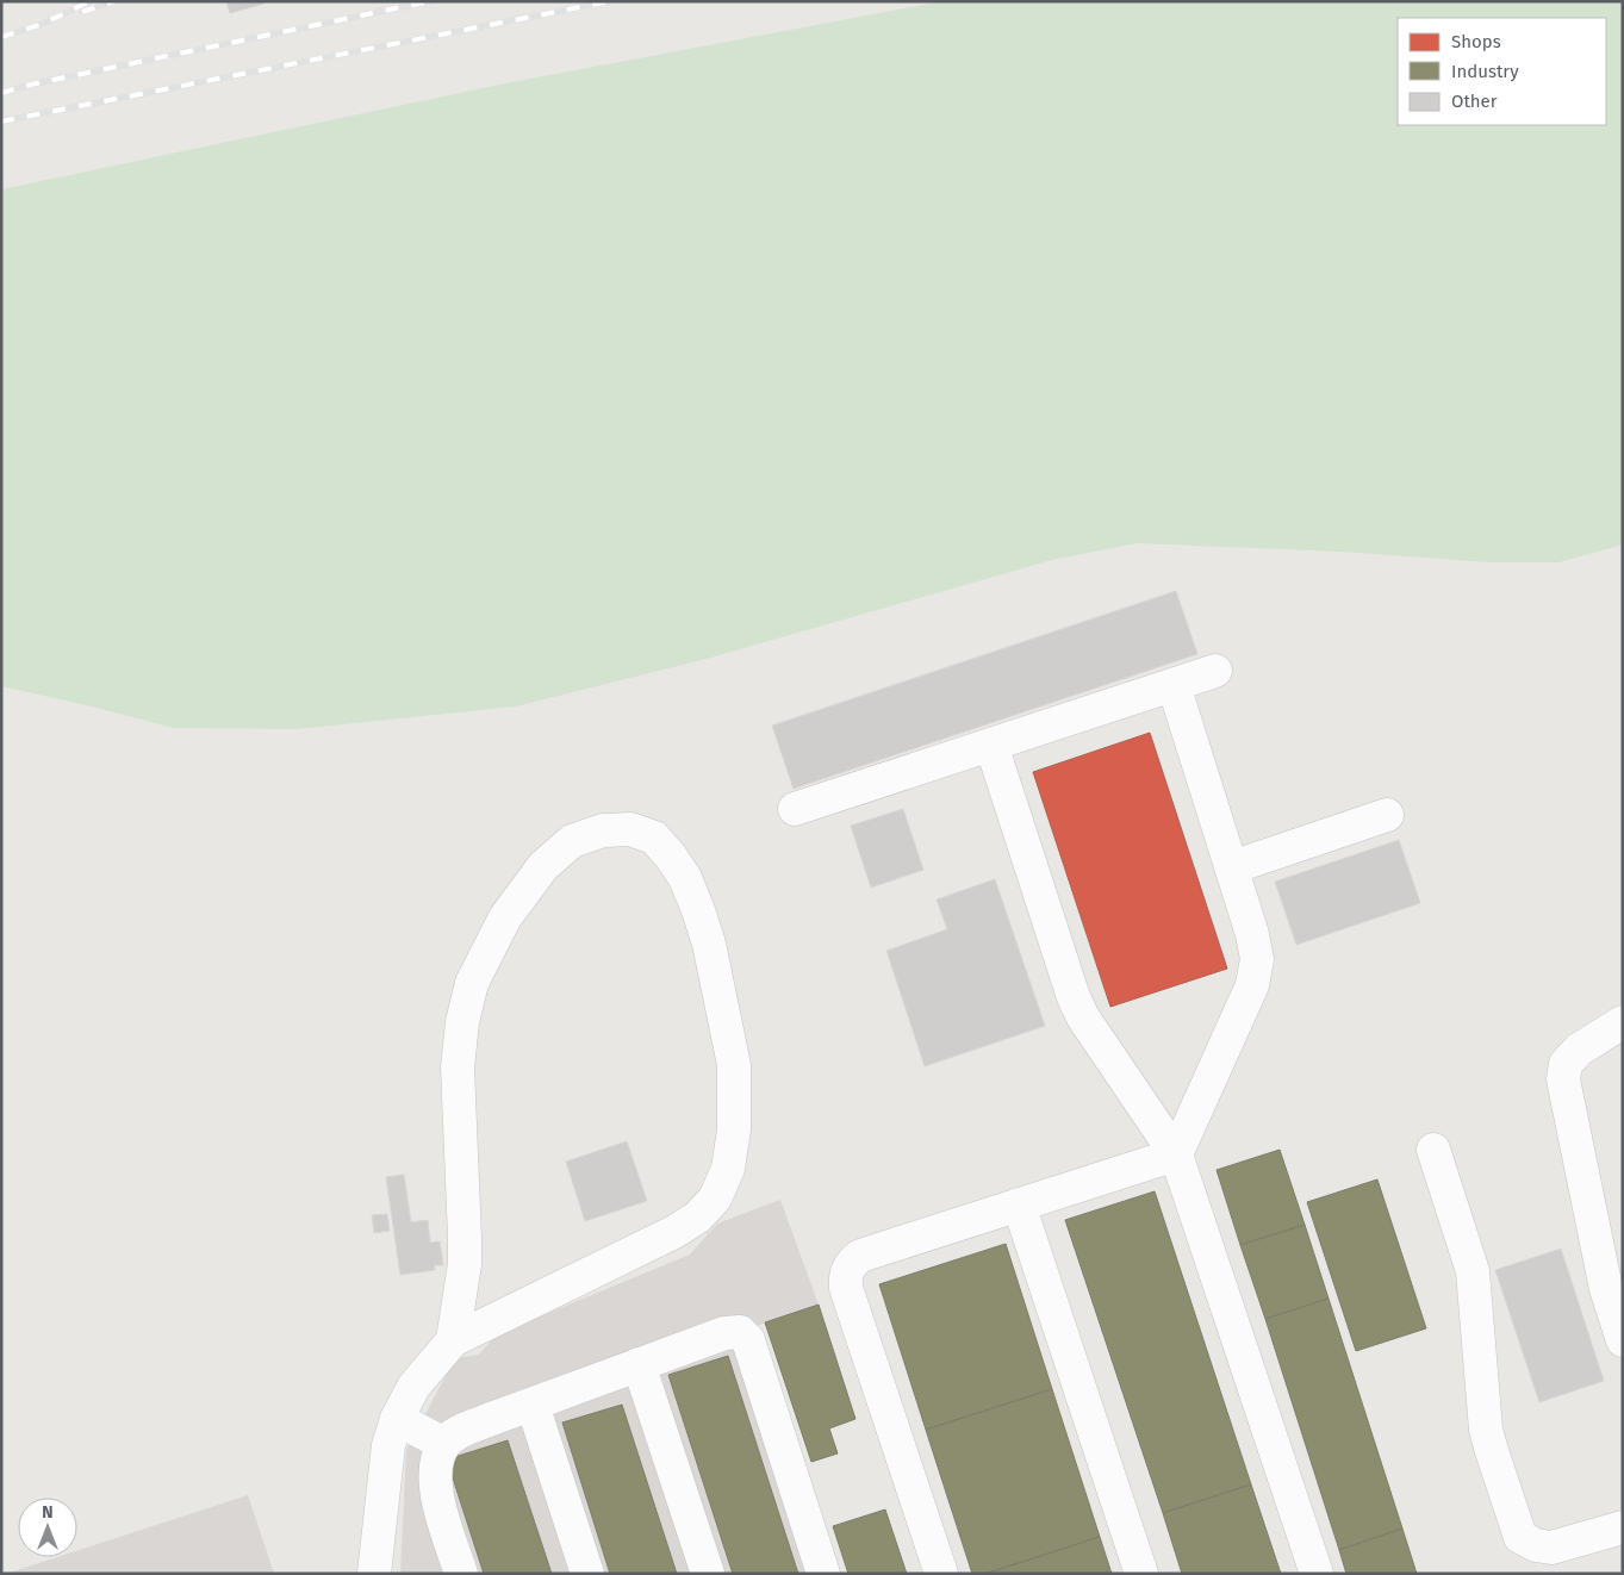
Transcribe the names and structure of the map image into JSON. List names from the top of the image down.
{
  "legend": ["Shops", "Industry", "Other"],
  "north": "top"
}
